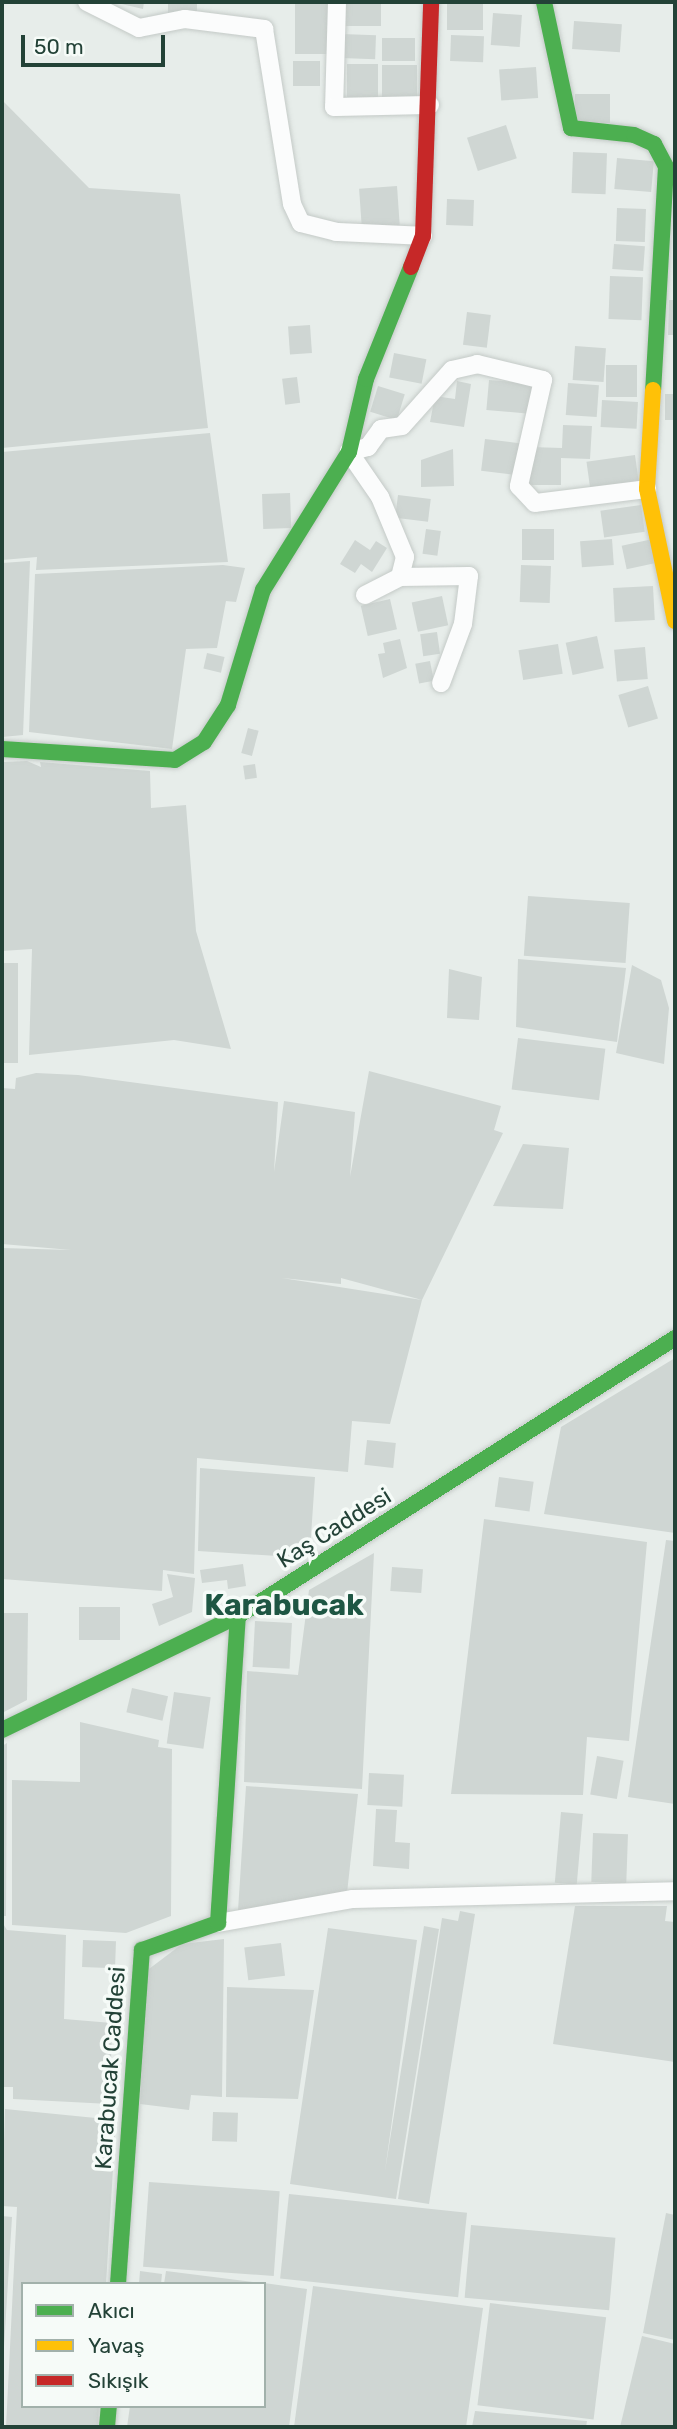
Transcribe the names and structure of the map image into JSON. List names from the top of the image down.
{
  "streets": {
    "street": ["Kaş Caddesi", "Karabucak Caddesi"]
  },
  "districts": ["Karabucak"],
  "legend": ["Akıcı", "Yavaş", "Sıkışık"],
  "scale_bar": "50 m"
}
